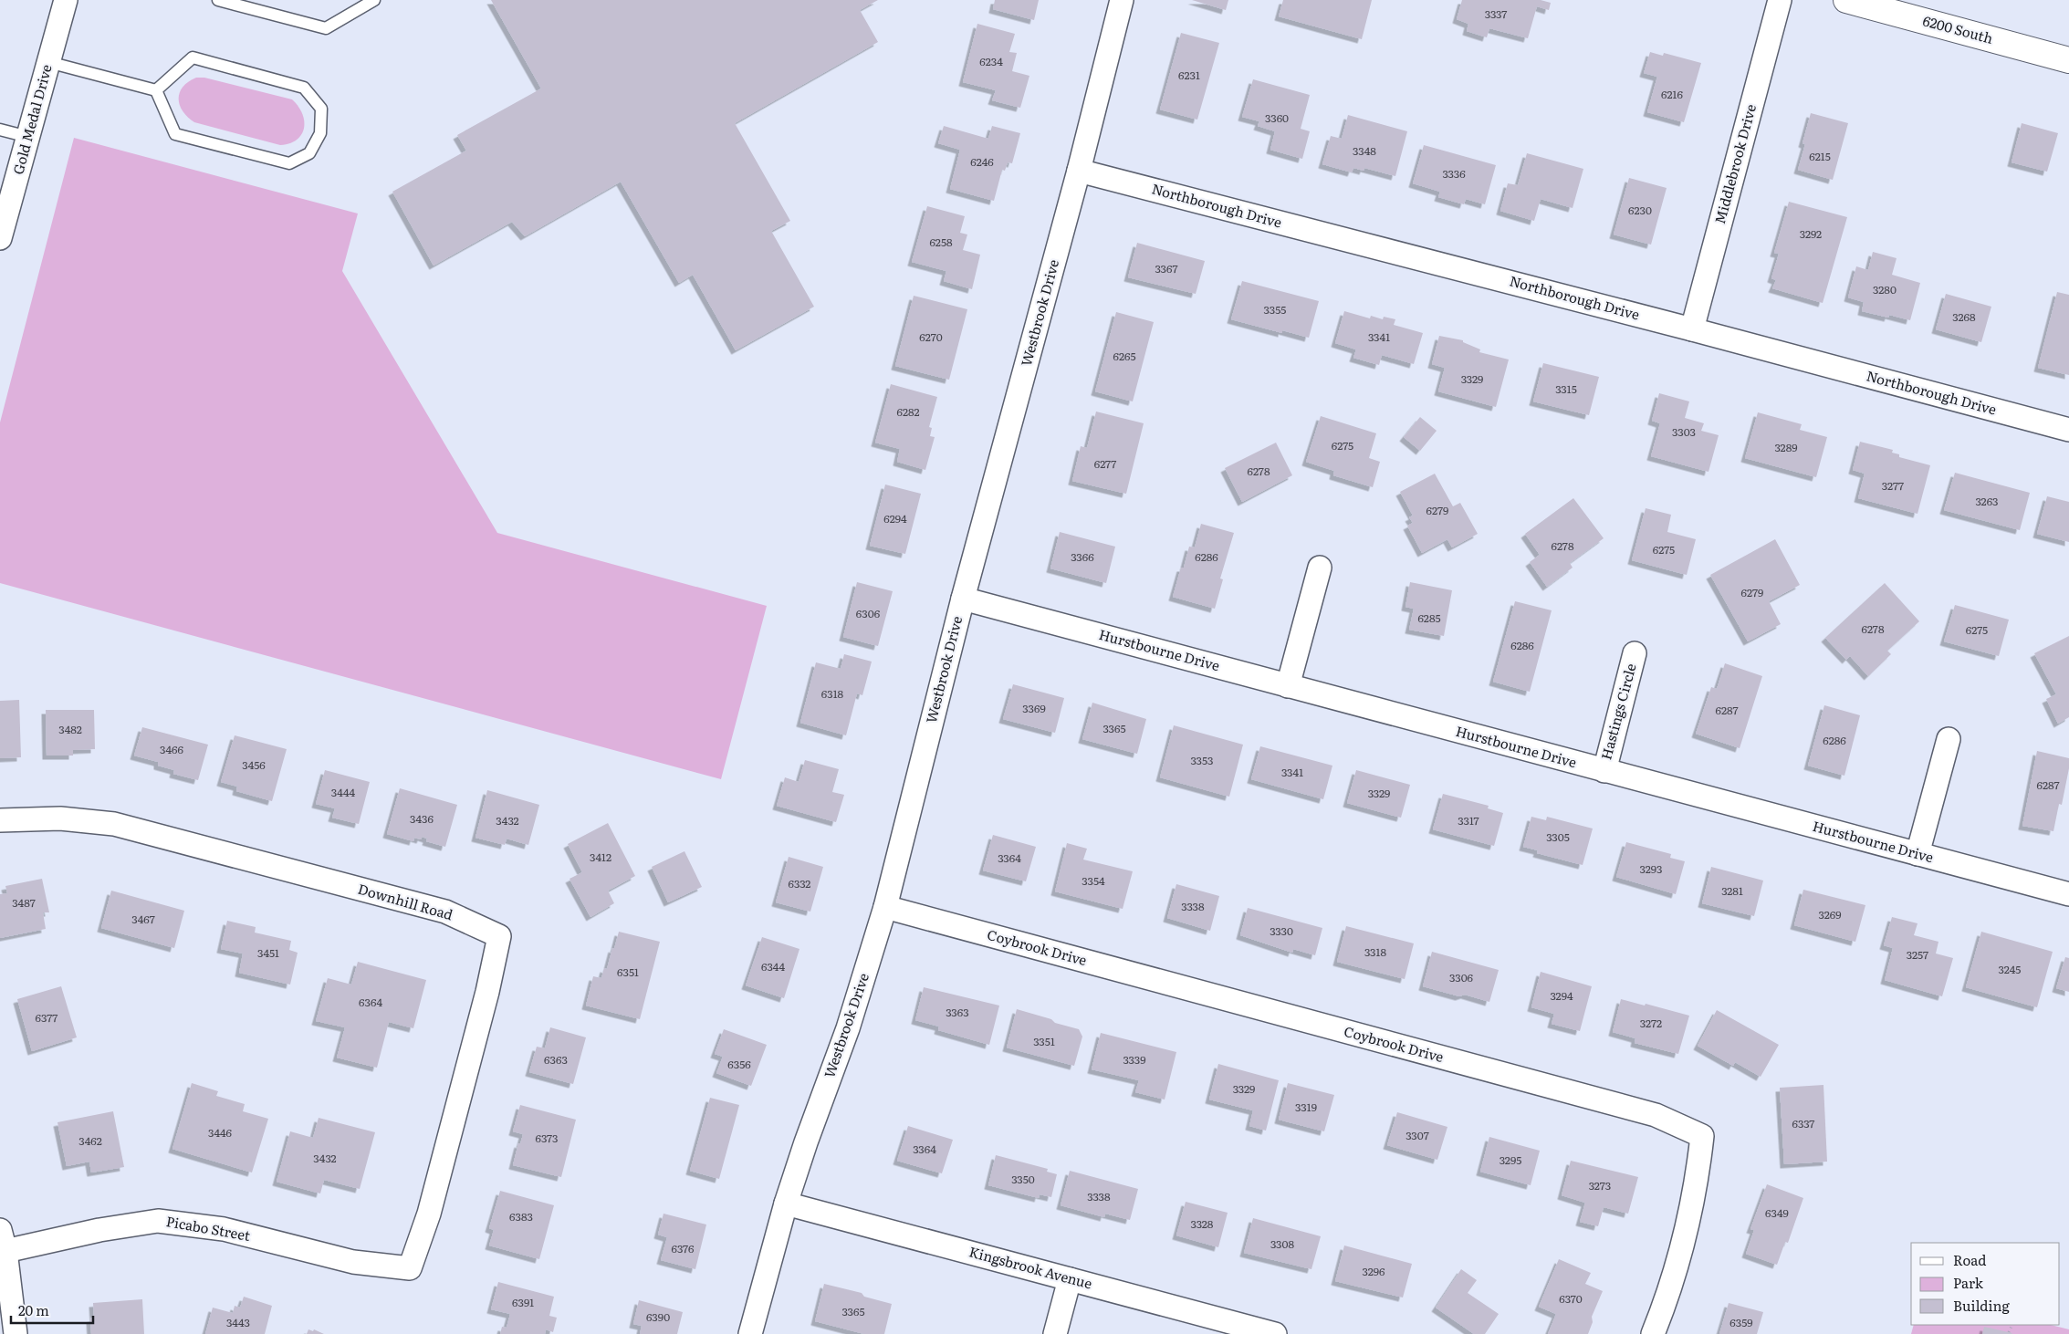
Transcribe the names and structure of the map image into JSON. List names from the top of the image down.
{
  "streets": {
    "main road": ["6200 South"],
    "street": [
      "Gold Medal Drive",
      "Middlebrook Drive",
      "Northborough Drive",
      "Westbrook Drive",
      "Hurstbourne Drive",
      "Hastings Circle",
      "Downhill Road",
      "Coybrook Drive",
      "Picabo Street",
      "Kingsbrook Avenue"
    ]
  },
  "crossings": [
    ["Middlebrook Drive", "Northborough Drive"],
    ["Northborough Drive", "Westbrook Drive"],
    ["Westbrook Drive", "Hurstbourne Drive"],
    ["Westbrook Drive", "Coybrook Drive"],
    ["Westbrook Drive", "Kingsbrook Avenue"],
    ["Hurstbourne Drive", "Hastings Circle"],
    ["Downhill Road", "Picabo Street"]
  ],
  "house_numbers": [
    "3337",
    "6234",
    "6231",
    "6216",
    "3360",
    "3348",
    "6215",
    "6246",
    "3336",
    "6230",
    "3292",
    "6258",
    "3367",
    "3280",
    "3355",
    "3268",
    "6270",
    "3341",
    "6265",
    "3329",
    "3315",
    "6282",
    "3303",
    "6275",
    "3289",
    "6277",
    "6278",
    "3277",
    "3263",
    "6279",
    "6294",
    "6278",
    "6275",
    "3366",
    "6286",
    "6279",
    "6306",
    "6285",
    "6278",
    "6275",
    "6286",
    "6318",
    "3369",
    "6287",
    "3365",
    "3482",
    "6286",
    "3466",
    "3353",
    "3456",
    "3341",
    "6287",
    "3444",
    "3329",
    "3436",
    "3432",
    "3317",
    "3305",
    "3412",
    "3364",
    "3293",
    "3354",
    "6332",
    "3281",
    "3487",
    "3338",
    "3269",
    "3467",
    "3330",
    "3318",
    "3451",
    "3257",
    "6344",
    "3245",
    "6351",
    "3306",
    "3294",
    "6364",
    "3363",
    "6377",
    "3272",
    "3351",
    "6363",
    "3339",
    "6356",
    "3329",
    "3319",
    "6337",
    "3446",
    "3307",
    "6373",
    "3462",
    "3364",
    "3432",
    "3295",
    "3350",
    "3273",
    "3338",
    "6349",
    "6383",
    "3328",
    "3308",
    "6376",
    "3296",
    "6370",
    "6391",
    "3365",
    "6390",
    "3443",
    "6359"
  ],
  "legend": ["Road", "Park", "Building"],
  "scale_bar": "20 m"
}
